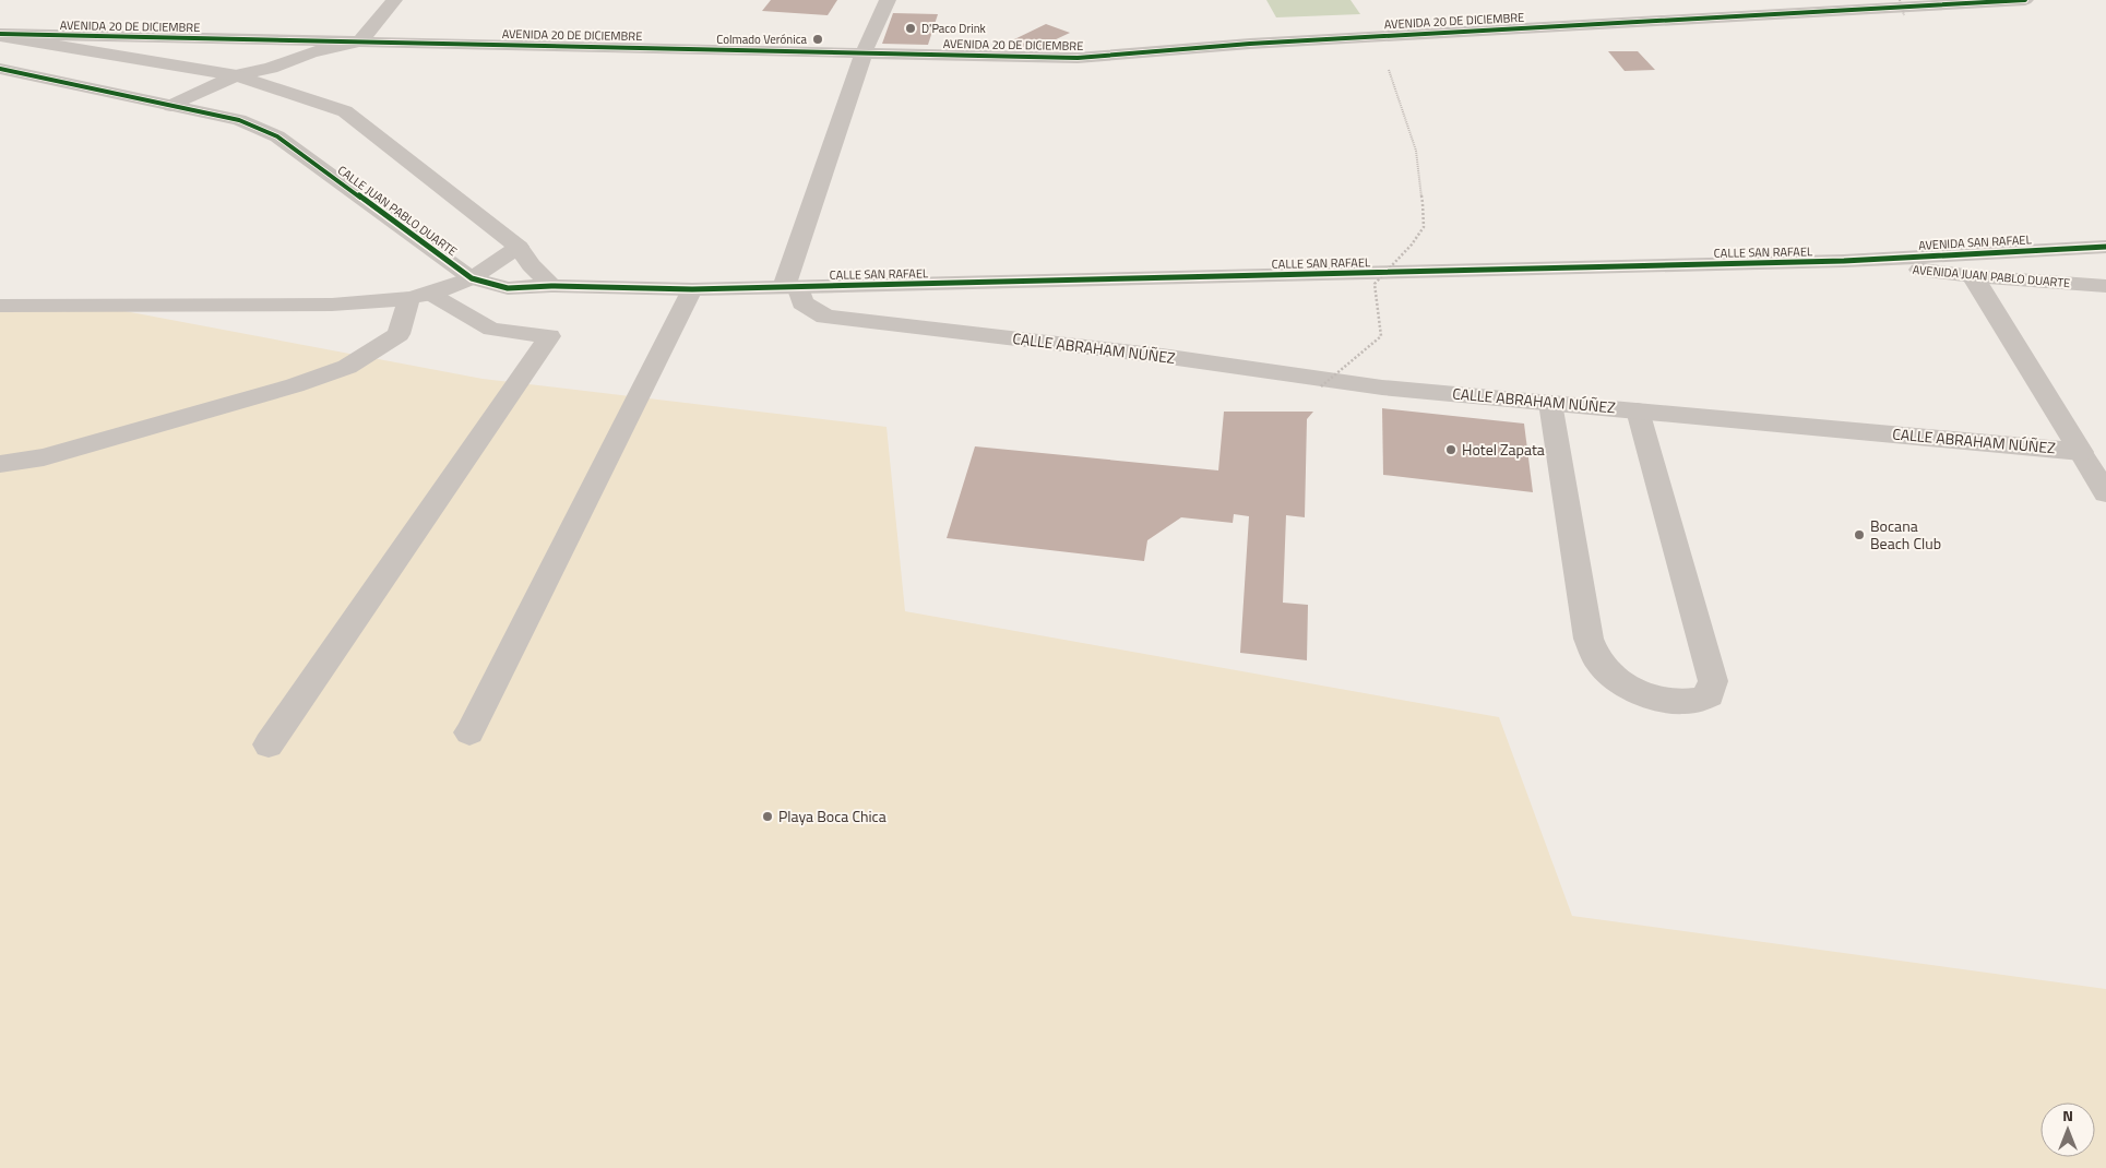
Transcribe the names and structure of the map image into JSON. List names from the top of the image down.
{
  "streets": {
    "street": [
      "AVENIDA 20 DE DICIEMBRE",
      "CALLE JUAN PABLO DUARTE",
      "AVENIDA SAN RAFAEL",
      "CALLE SAN RAFAEL",
      "AVENIDA JUAN PABLO DUARTE",
      "CALLE ABRAHAM NÚÑEZ"
    ]
  },
  "crossings": [
    ["CALLE JUAN PABLO DUARTE", "CALLE SAN RAFAEL"],
    ["CALLE JUAN PABLO DUARTE", "CALLE ABRAHAM NÚÑEZ"],
    ["AVENIDA SAN RAFAEL", "CALLE SAN RAFAEL"],
    ["AVENIDA SAN RAFAEL", "AVENIDA JUAN PABLO DUARTE"],
    ["CALLE SAN RAFAEL", "AVENIDA JUAN PABLO DUARTE"],
    ["CALLE SAN RAFAEL", "CALLE ABRAHAM NÚÑEZ"],
    ["AVENIDA JUAN PABLO DUARTE", "CALLE ABRAHAM NÚÑEZ"]
  ],
  "places": [
    "D'Paco Drink",
    "Colmado Verónica",
    "Hotel Zapata",
    "Bocana Beach Club",
    "Playa Boca Chica"
  ],
  "north": "top"
}
